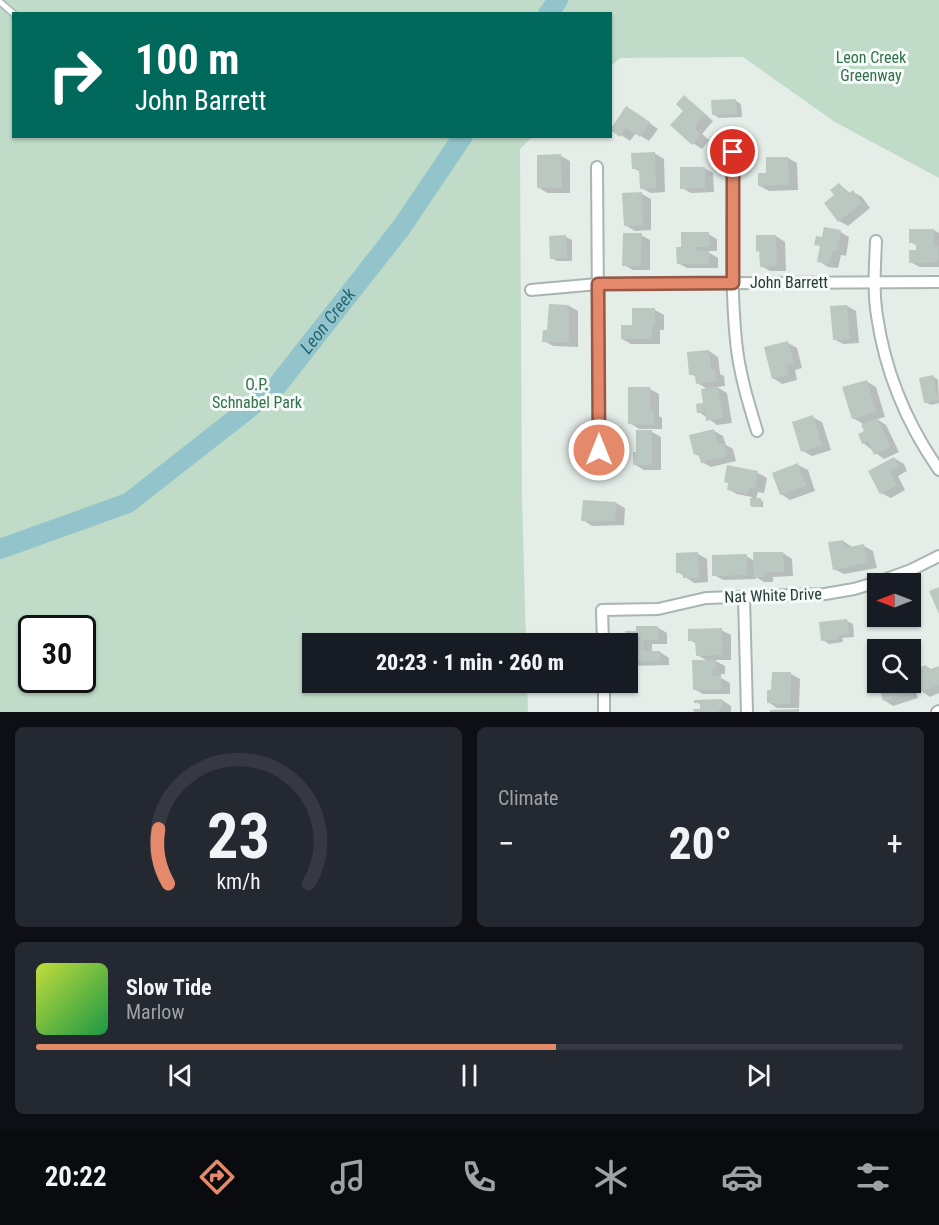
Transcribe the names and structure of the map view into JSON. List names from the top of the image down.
{
  "streets": {
    "street": ["John Barrett", "Nat White Drive"]
  },
  "water": ["Leon Creek"],
  "parks": ["Leon Creek Greenway", "O.P. Schnabel Park"],
  "north": "left",
  "page": {
    "turn": ["100 m", "John Barrett"],
    "limit": "30",
    "trip": "20:23 · 1 min · 260 m",
    "tile": "Climate",
    "heat": ["−", "20°", "+"],
    "song": ["Slow Tide", "Marlow"],
    "tabs": "20:22",
    "gauge": ["23", "km/h"]
  }
}
